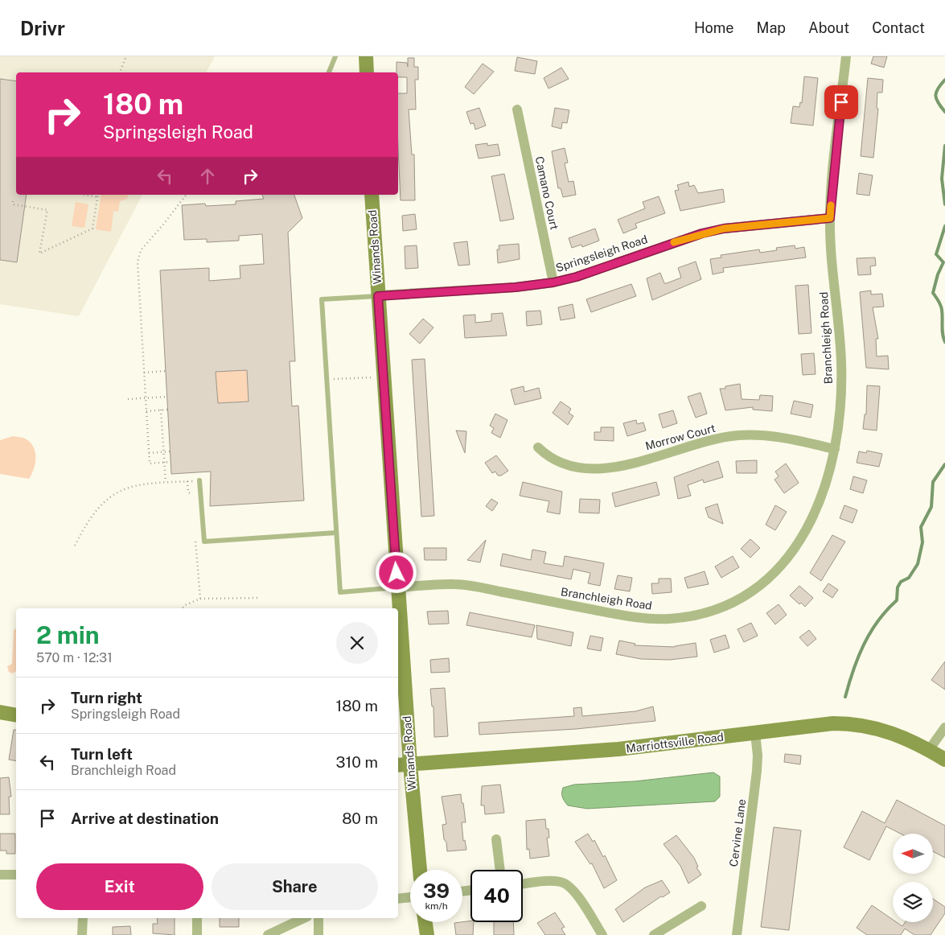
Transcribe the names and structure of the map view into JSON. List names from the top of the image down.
{
  "streets": {
    "street": [
      "Camano Court",
      "Winands Road",
      "Springsleigh Road",
      "Branchleigh Road",
      "Morrow Court",
      "Marriottsville Road",
      "Cervine Lane"
    ]
  },
  "crossings": [
    ["Camano Court", "Springsleigh Road"],
    ["Winands Road", "Springsleigh Road"],
    ["Winands Road", "Branchleigh Road"],
    ["Winands Road", "Marriottsville Road"],
    ["Springsleigh Road", "Branchleigh Road"],
    ["Branchleigh Road", "Morrow Court"],
    ["Marriottsville Road", "Cervine Lane"]
  ],
  "north": "left",
  "page": {
    "header": "Drivr",
    "nav": [
      "Home",
      "Map",
      "About",
      "Contact"
    ],
    "turn": ["180 m", "Springsleigh Road"],
    "heading": ["2 min", "570 m · 12:31"],
    "list": [
      {
        "name": "Turn right",
        "note": "Springsleigh Road",
        "value": "180 m"
      },
      {
        "name": "Turn left",
        "note": "Branchleigh Road",
        "value": "310 m"
      },
      {
        "name": "Arrive at destination",
        "value": "80 m"
      }
    ],
    "buttons": ["Exit", "Share"],
    "speed": "39 km/h",
    "limit": "40"
  }
}
